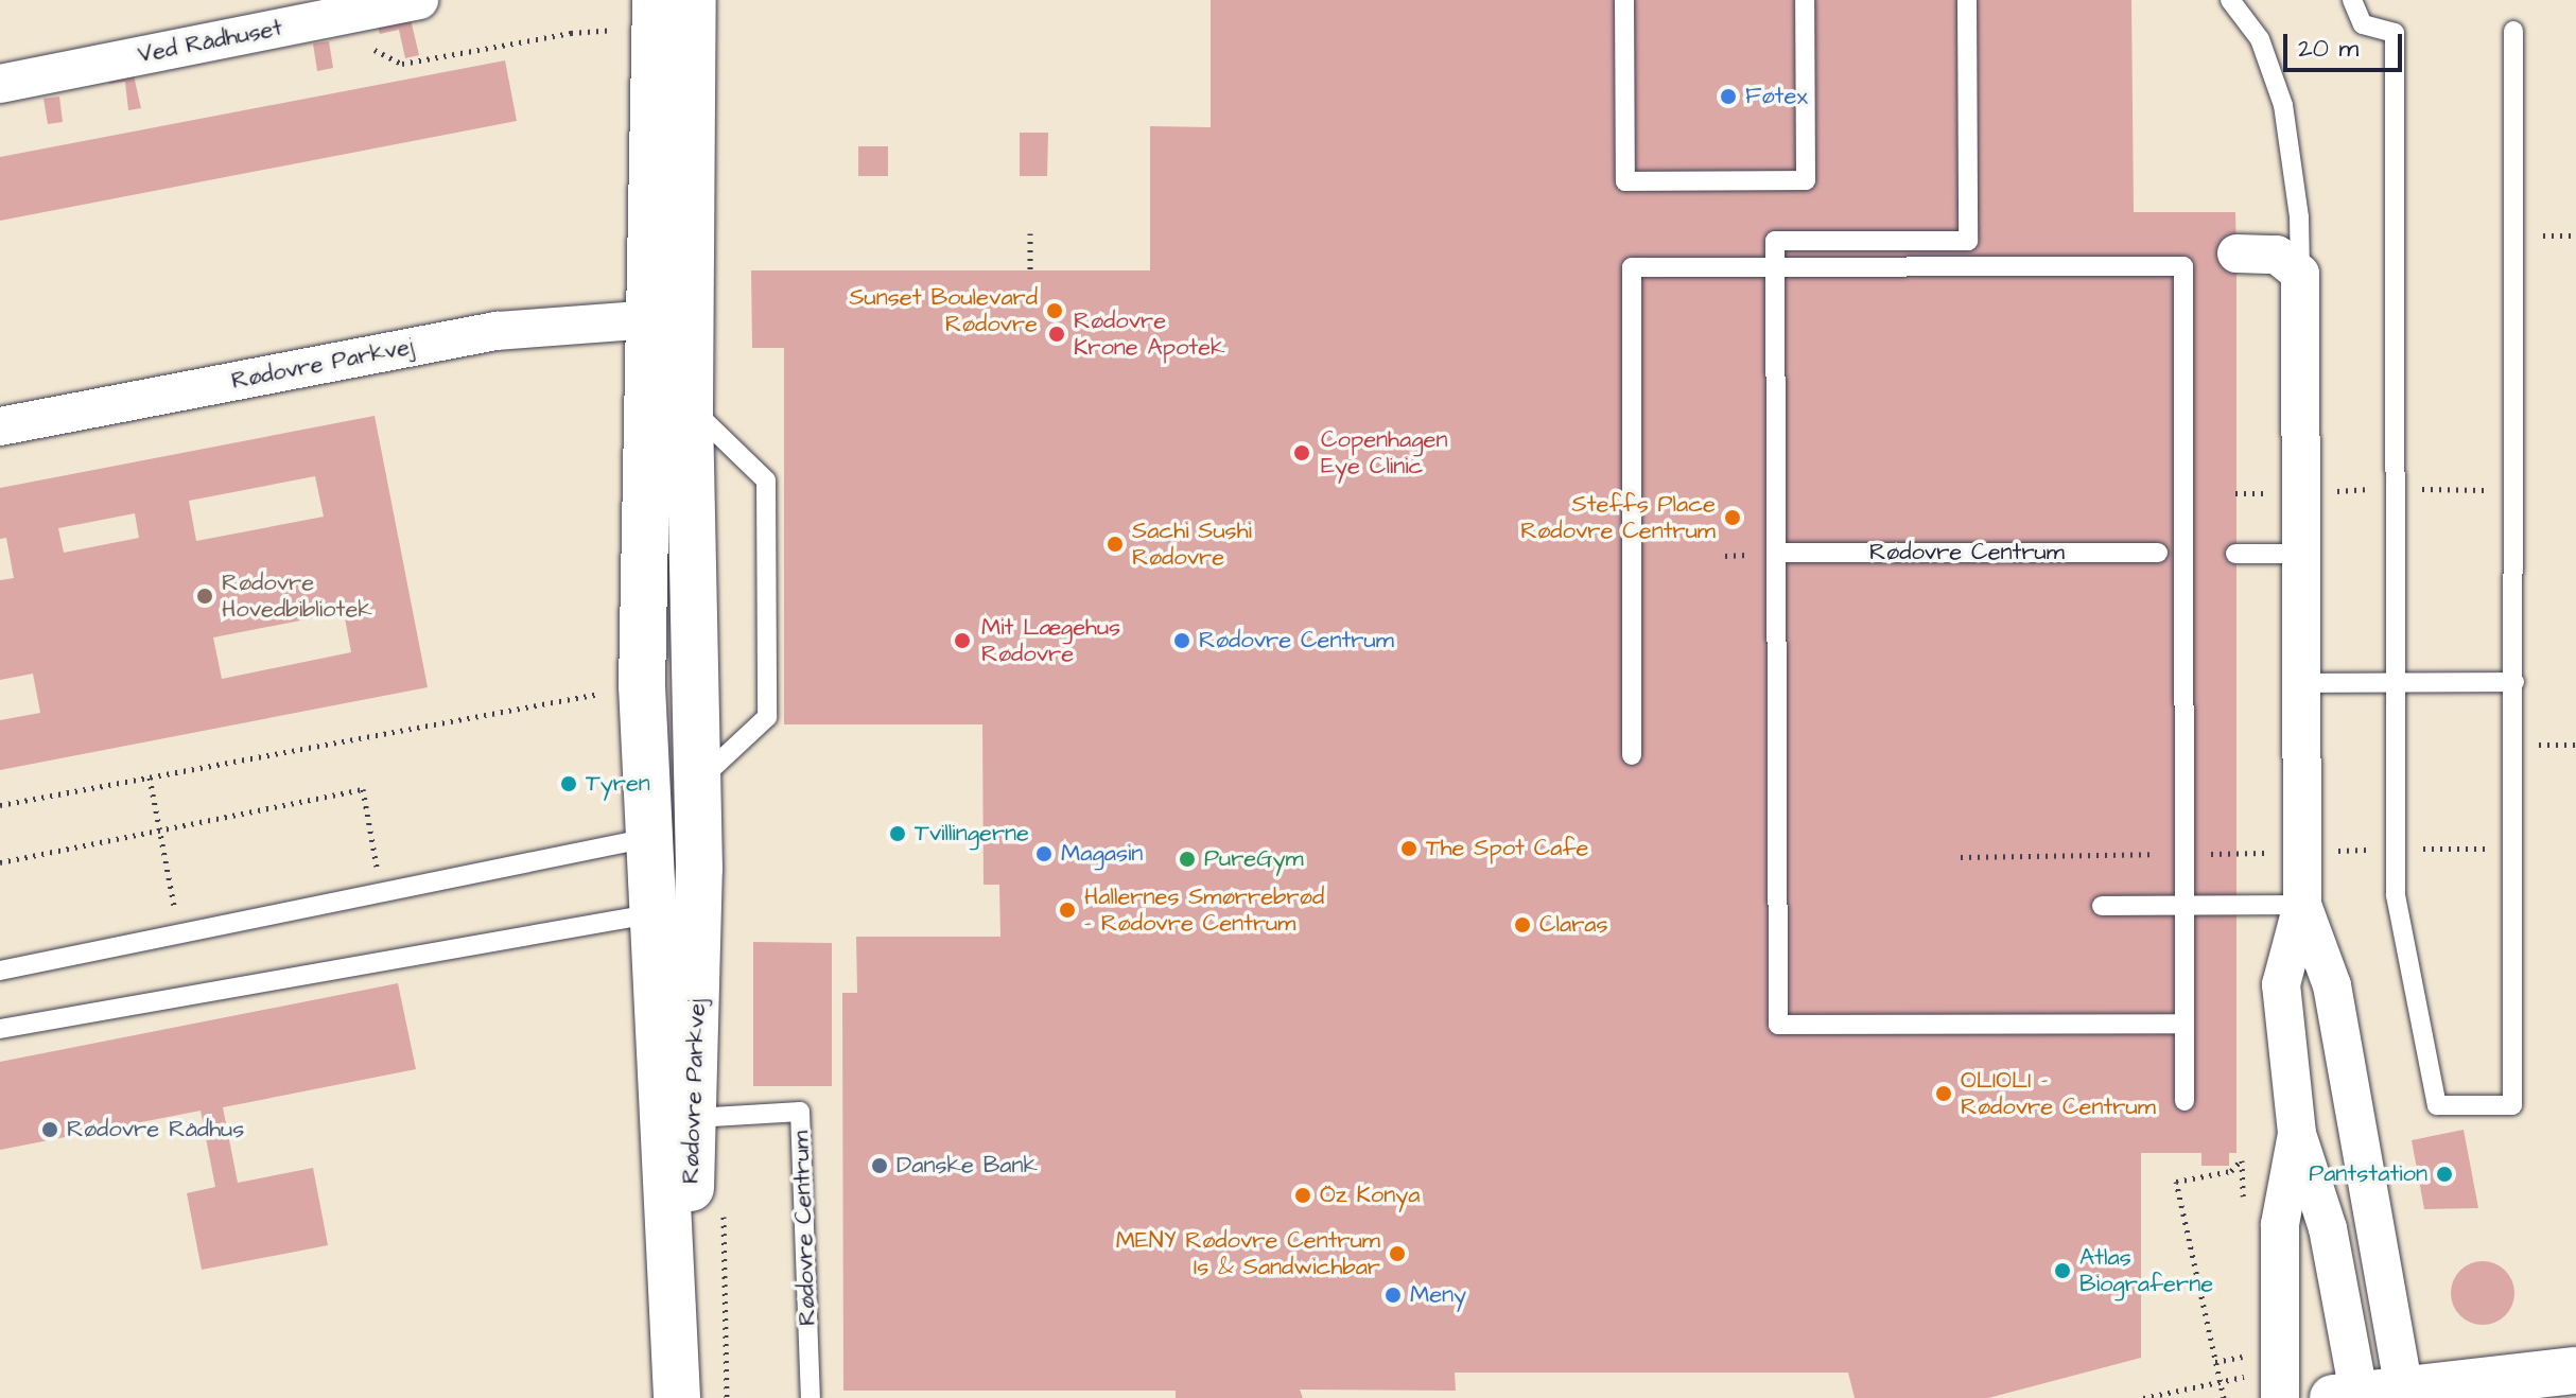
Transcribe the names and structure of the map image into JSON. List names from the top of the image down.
{
  "streets": {
    "street": ["Ved Rådhuset", "Rødovre Parkvej"],
    "lane": ["Rødovre Centrum"]
  },
  "crossings": [
    ["Rødovre Parkvej", "Rødovre Centrum"]
  ],
  "places": [
    "Føtex",
    "Sunset Boulevard Rødovre",
    "Rødovre Krone Apotek",
    "Copenhagen Eye Clinic",
    "Steffs Place Rødovre Centrum",
    "Sachi Sushi Rødovre",
    "Rødovre Hovedbibliotek",
    "Mit Lægehus Rødovre",
    "Rødovre Centrum",
    "Tyren",
    "Tvillingerne",
    "The Spot Cafe",
    "Magasin",
    "PureGym",
    "Hallernes Smørrebrød - Rødovre Centrum",
    "Claras",
    "OLIOLI - Rødovre Centrum",
    "Rødovre Rådhus",
    "Danske Bank",
    "Pantstation",
    "Öz Konya",
    "MENY Rødovre Centrum Is & Sandwichbar",
    "Atlas Biograferne",
    "Meny"
  ],
  "scale_bar": "20 m"
}
